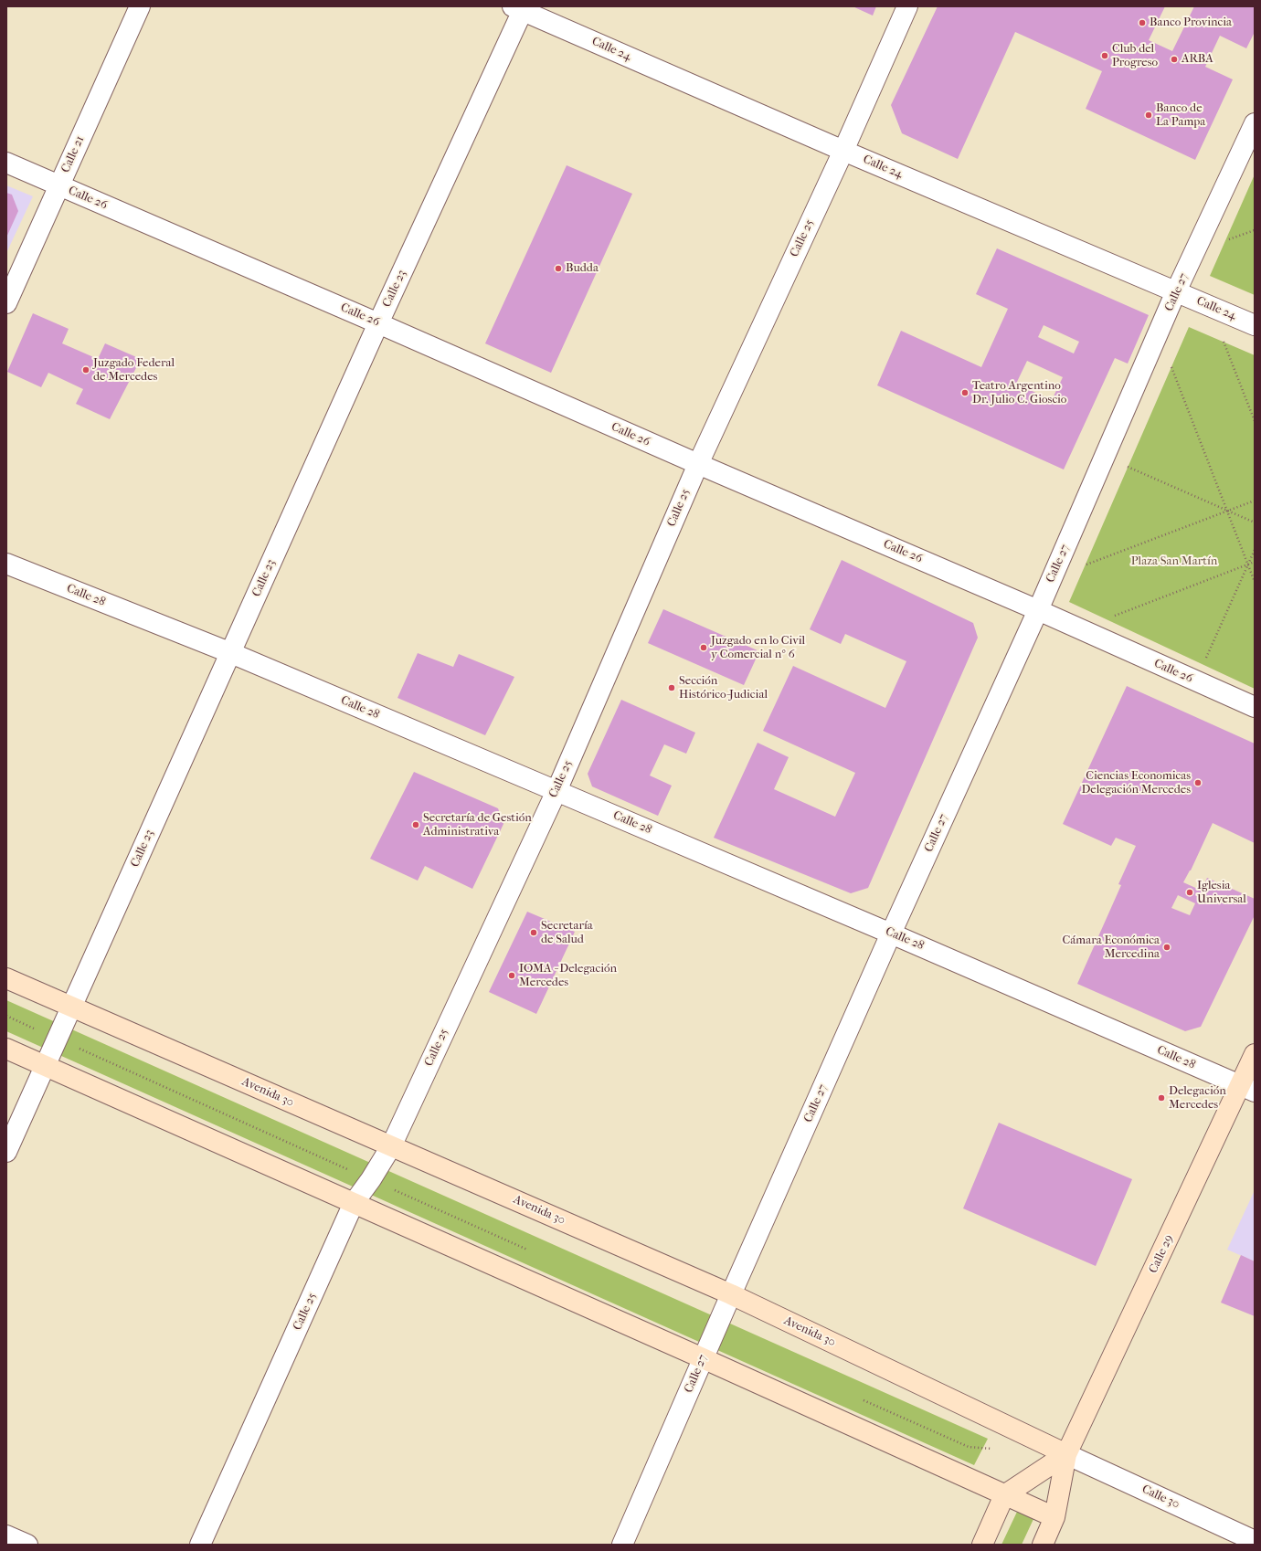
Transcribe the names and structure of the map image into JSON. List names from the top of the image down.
{
  "streets": {
    "main road": ["Avenida 30", "Calle 29"],
    "street": [
      "Calle 24",
      "Calle 21",
      "Calle 26",
      "Calle 25",
      "Calle 23",
      "Calle 27",
      "Calle 28",
      "Calle 30"
    ]
  },
  "crossings": [
    ["Calle 24", "Calle 25"],
    ["Calle 24", "Calle 23"],
    ["Calle 24", "Calle 27"],
    ["Calle 21", "Calle 26"],
    ["Calle 26", "Calle 25"],
    ["Calle 26", "Calle 23"],
    ["Calle 26", "Calle 27"],
    ["Calle 25", "Calle 28"],
    ["Calle 25", "Avenida 30"],
    ["Calle 23", "Calle 28"],
    ["Calle 23", "Avenida 30"],
    ["Calle 27", "Calle 28"],
    ["Calle 27", "Avenida 30"],
    ["Calle 28", "Calle 29"],
    ["Avenida 30", "Calle 29"],
    ["Avenida 30", "Calle 30"],
    ["Calle 29", "Calle 30"]
  ],
  "parks": ["Plaza San Martín"],
  "places": [
    "Banco Provincia",
    "Club del Progreso",
    "ARBA",
    "Banco de La Pampa",
    "Budda",
    "Juzgado Federal de Mercedes",
    "Teatro Argentino Dr. Julio C. Gioscio",
    "Juzgado en lo Civil y Comercial nº 6",
    "Sección Histórico-Judicial",
    "Ciencias Economicas Delegación Mercedes",
    "Secretaría de Gestión Administrativa",
    "Iglesia Universal",
    "Secretaría de Salud",
    "Cámara Económica Mercedina",
    "IOMA - Delegación Mercedes",
    "Delegación Mercedes"
  ]
}
